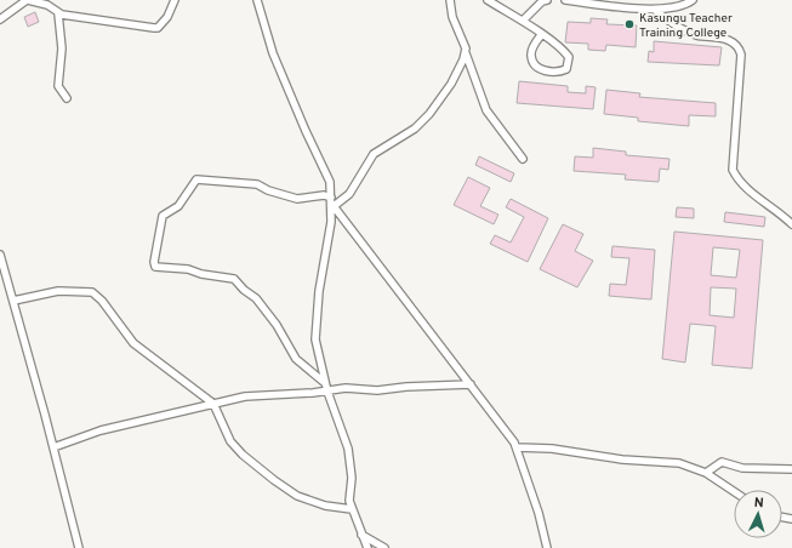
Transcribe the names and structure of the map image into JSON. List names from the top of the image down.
{
  "places": ["Kasungu Teacher Training College"],
  "north": "top"
}
